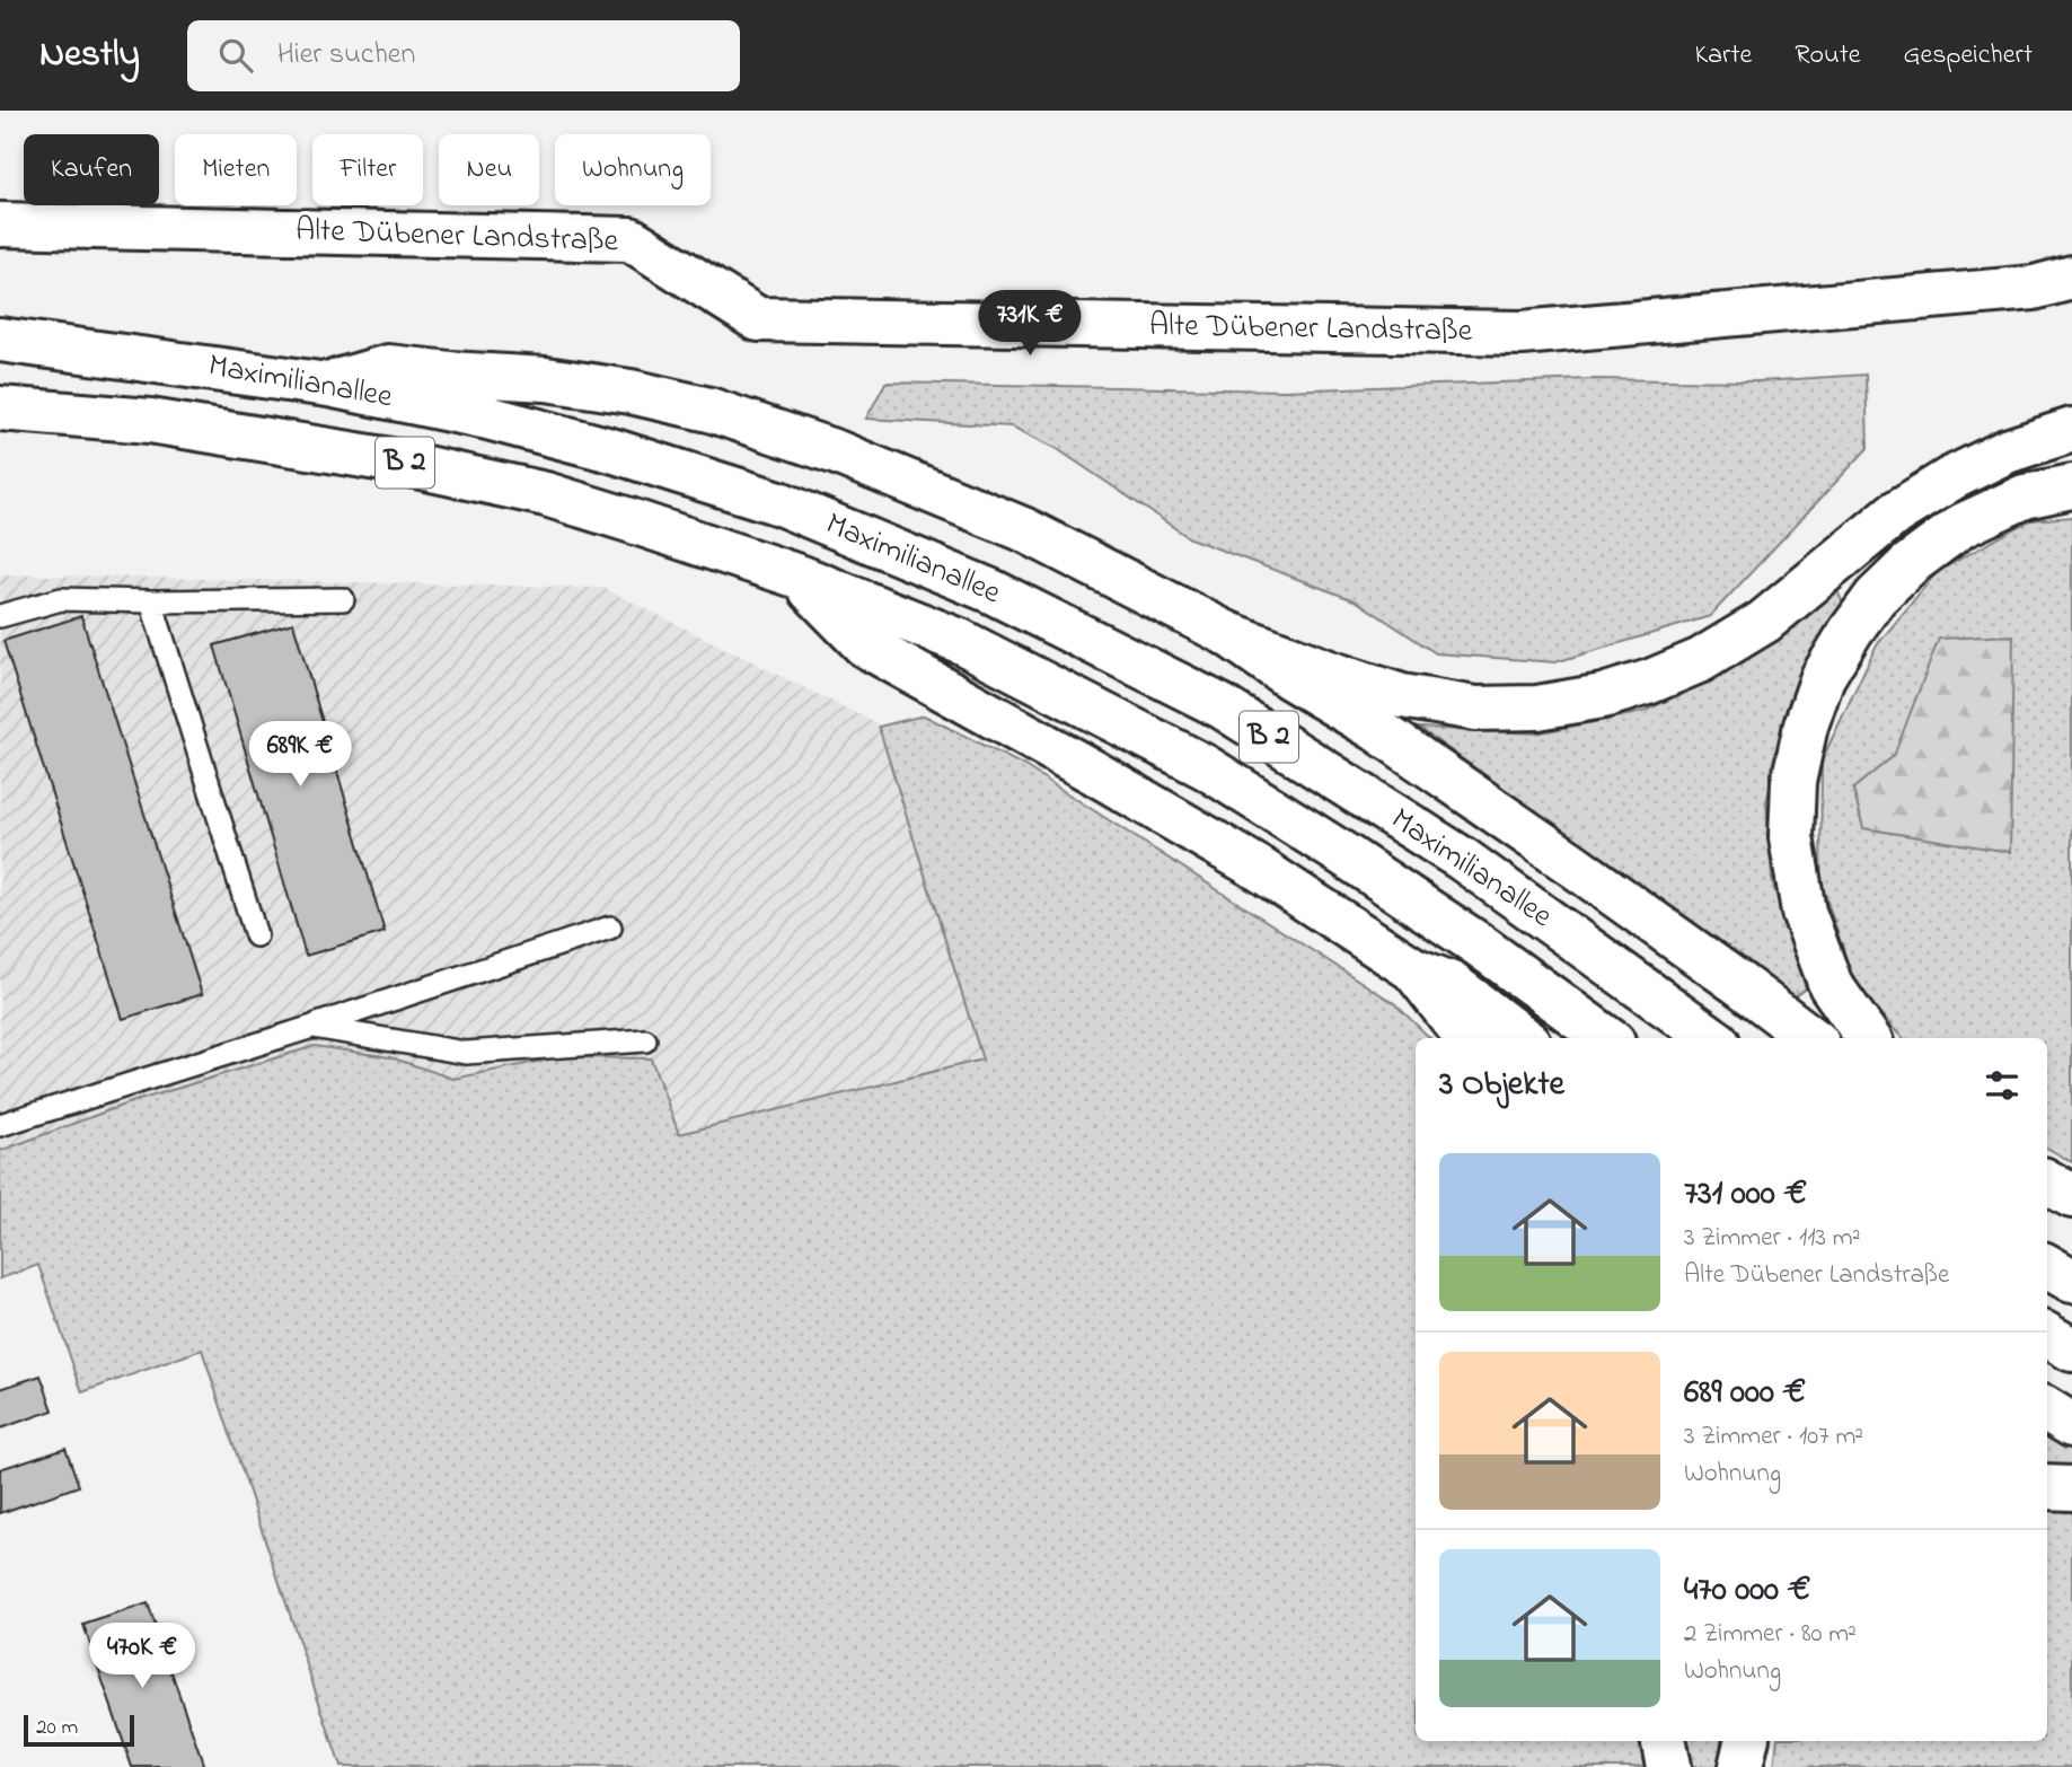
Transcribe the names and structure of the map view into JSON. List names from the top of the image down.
{
  "streets": {
    "main road": ["Alte Dübener Landstraße", "Maximilianallee", "B 2"]
  },
  "scale_bar": "20 m",
  "page": {
    "header": "Nestly",
    "search": "Hier suchen",
    "nav": ["Karte", "Route", "Gespeichert"],
    "chip": [
      "Kaufen",
      "Mieten",
      "Filter",
      "Neu",
      "Wohnung"
    ],
    "price": ["731K €", "689K €", "470K €"],
    "heading": "3 Objekte",
    "list": [
      {
        "name": "731 000 €",
        "note": "3 Zimmer · 113 m² · Alte Dübener Landstraße"
      },
      {
        "name": "689 000 €",
        "note": "3 Zimmer · 107 m² · Wohnung"
      },
      {
        "name": "470 000 €",
        "note": "2 Zimmer · 80 m² · Wohnung"
      }
    ],
    "scale": "20 m"
  }
}
